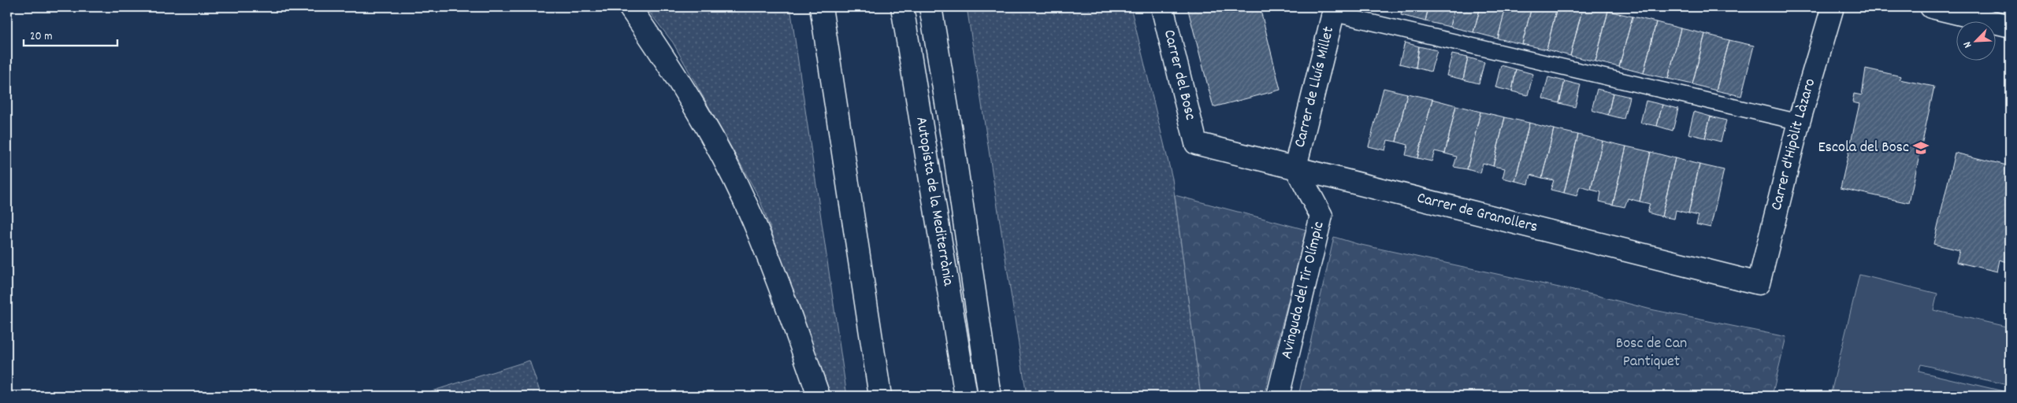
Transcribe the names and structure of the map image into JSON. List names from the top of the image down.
{
  "streets": {
    "main road": [
      "Carrer del Bosc",
      "Carrer de Lluís Millet",
      "Carrer d'Hipòlit Làzaro",
      "Autopista de la Mediterrània",
      "Carrer de Granollers",
      "Avinguda del Tir Olímpic"
    ]
  },
  "crossings": [
    ["Carrer del Bosc", "Carrer de Granollers"],
    ["Carrer de Lluís Millet", "Carrer de Granollers"],
    ["Carrer de Lluís Millet", "Avinguda del Tir Olímpic"],
    ["Carrer d'Hipòlit Làzaro", "Carrer de Granollers"],
    ["Carrer de Granollers", "Avinguda del Tir Olímpic"]
  ],
  "parks": ["Bosc de Can Pantiquet"],
  "places": {
    "school or university": ["Escola del Bosc"]
  },
  "scale_bar": "20 m",
  "north": "bottom left"
}
